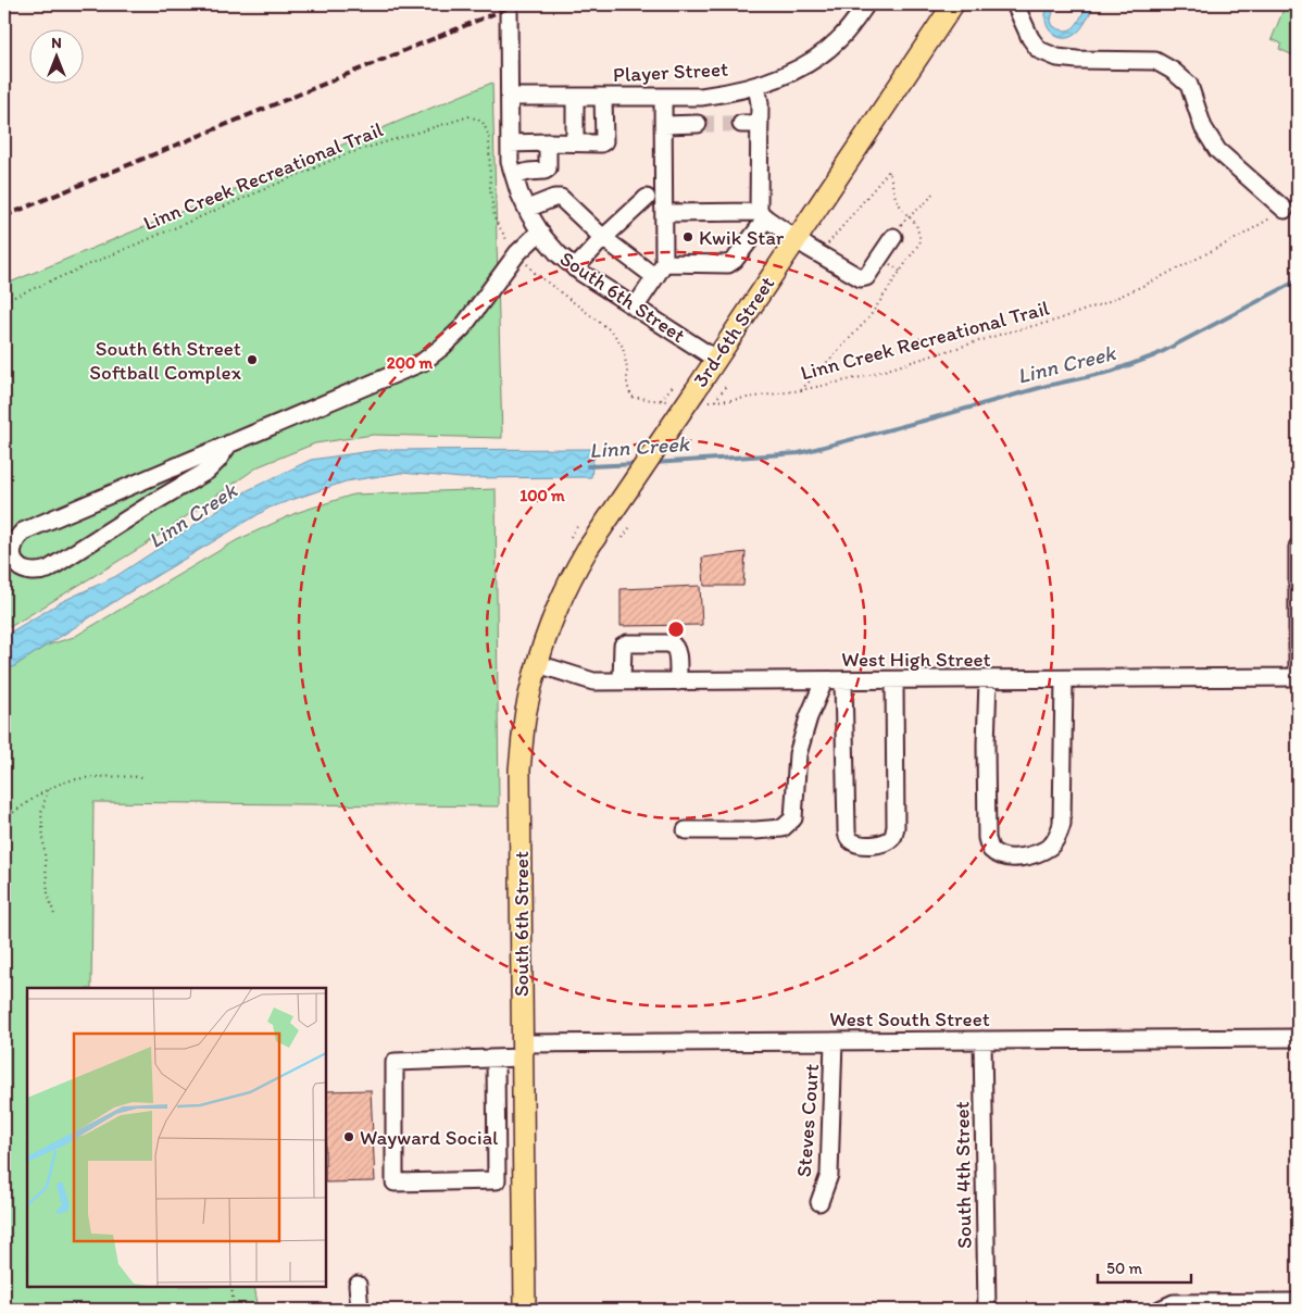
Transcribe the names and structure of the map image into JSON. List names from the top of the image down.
{
  "streets": {
    "main road": ["South 6th Street", "3rd-6th Street"],
    "street": [
      "Player Street",
      "West High Street",
      "West South Street",
      "Steves Court",
      "South 4th Street"
    ],
    "path": ["Linn Creek Recreational Trail"]
  },
  "crossings": [
    ["Player Street", "South 6th Street"],
    ["Linn Creek Recreational Trail", "3rd-6th Street"],
    ["South 6th Street", "3rd-6th Street"],
    ["South 6th Street", "West High Street"],
    ["South 6th Street", "West South Street"],
    ["West South Street", "Steves Court"],
    ["West South Street", "South 4th Street"]
  ],
  "water": ["Linn Creek"],
  "places": ["Kwik Star", "South 6th Street Softball Complex", "Wayward Social"],
  "scale_bar": "50 m",
  "north": "top",
  "rings": ["200 m", "100 m"]
}
